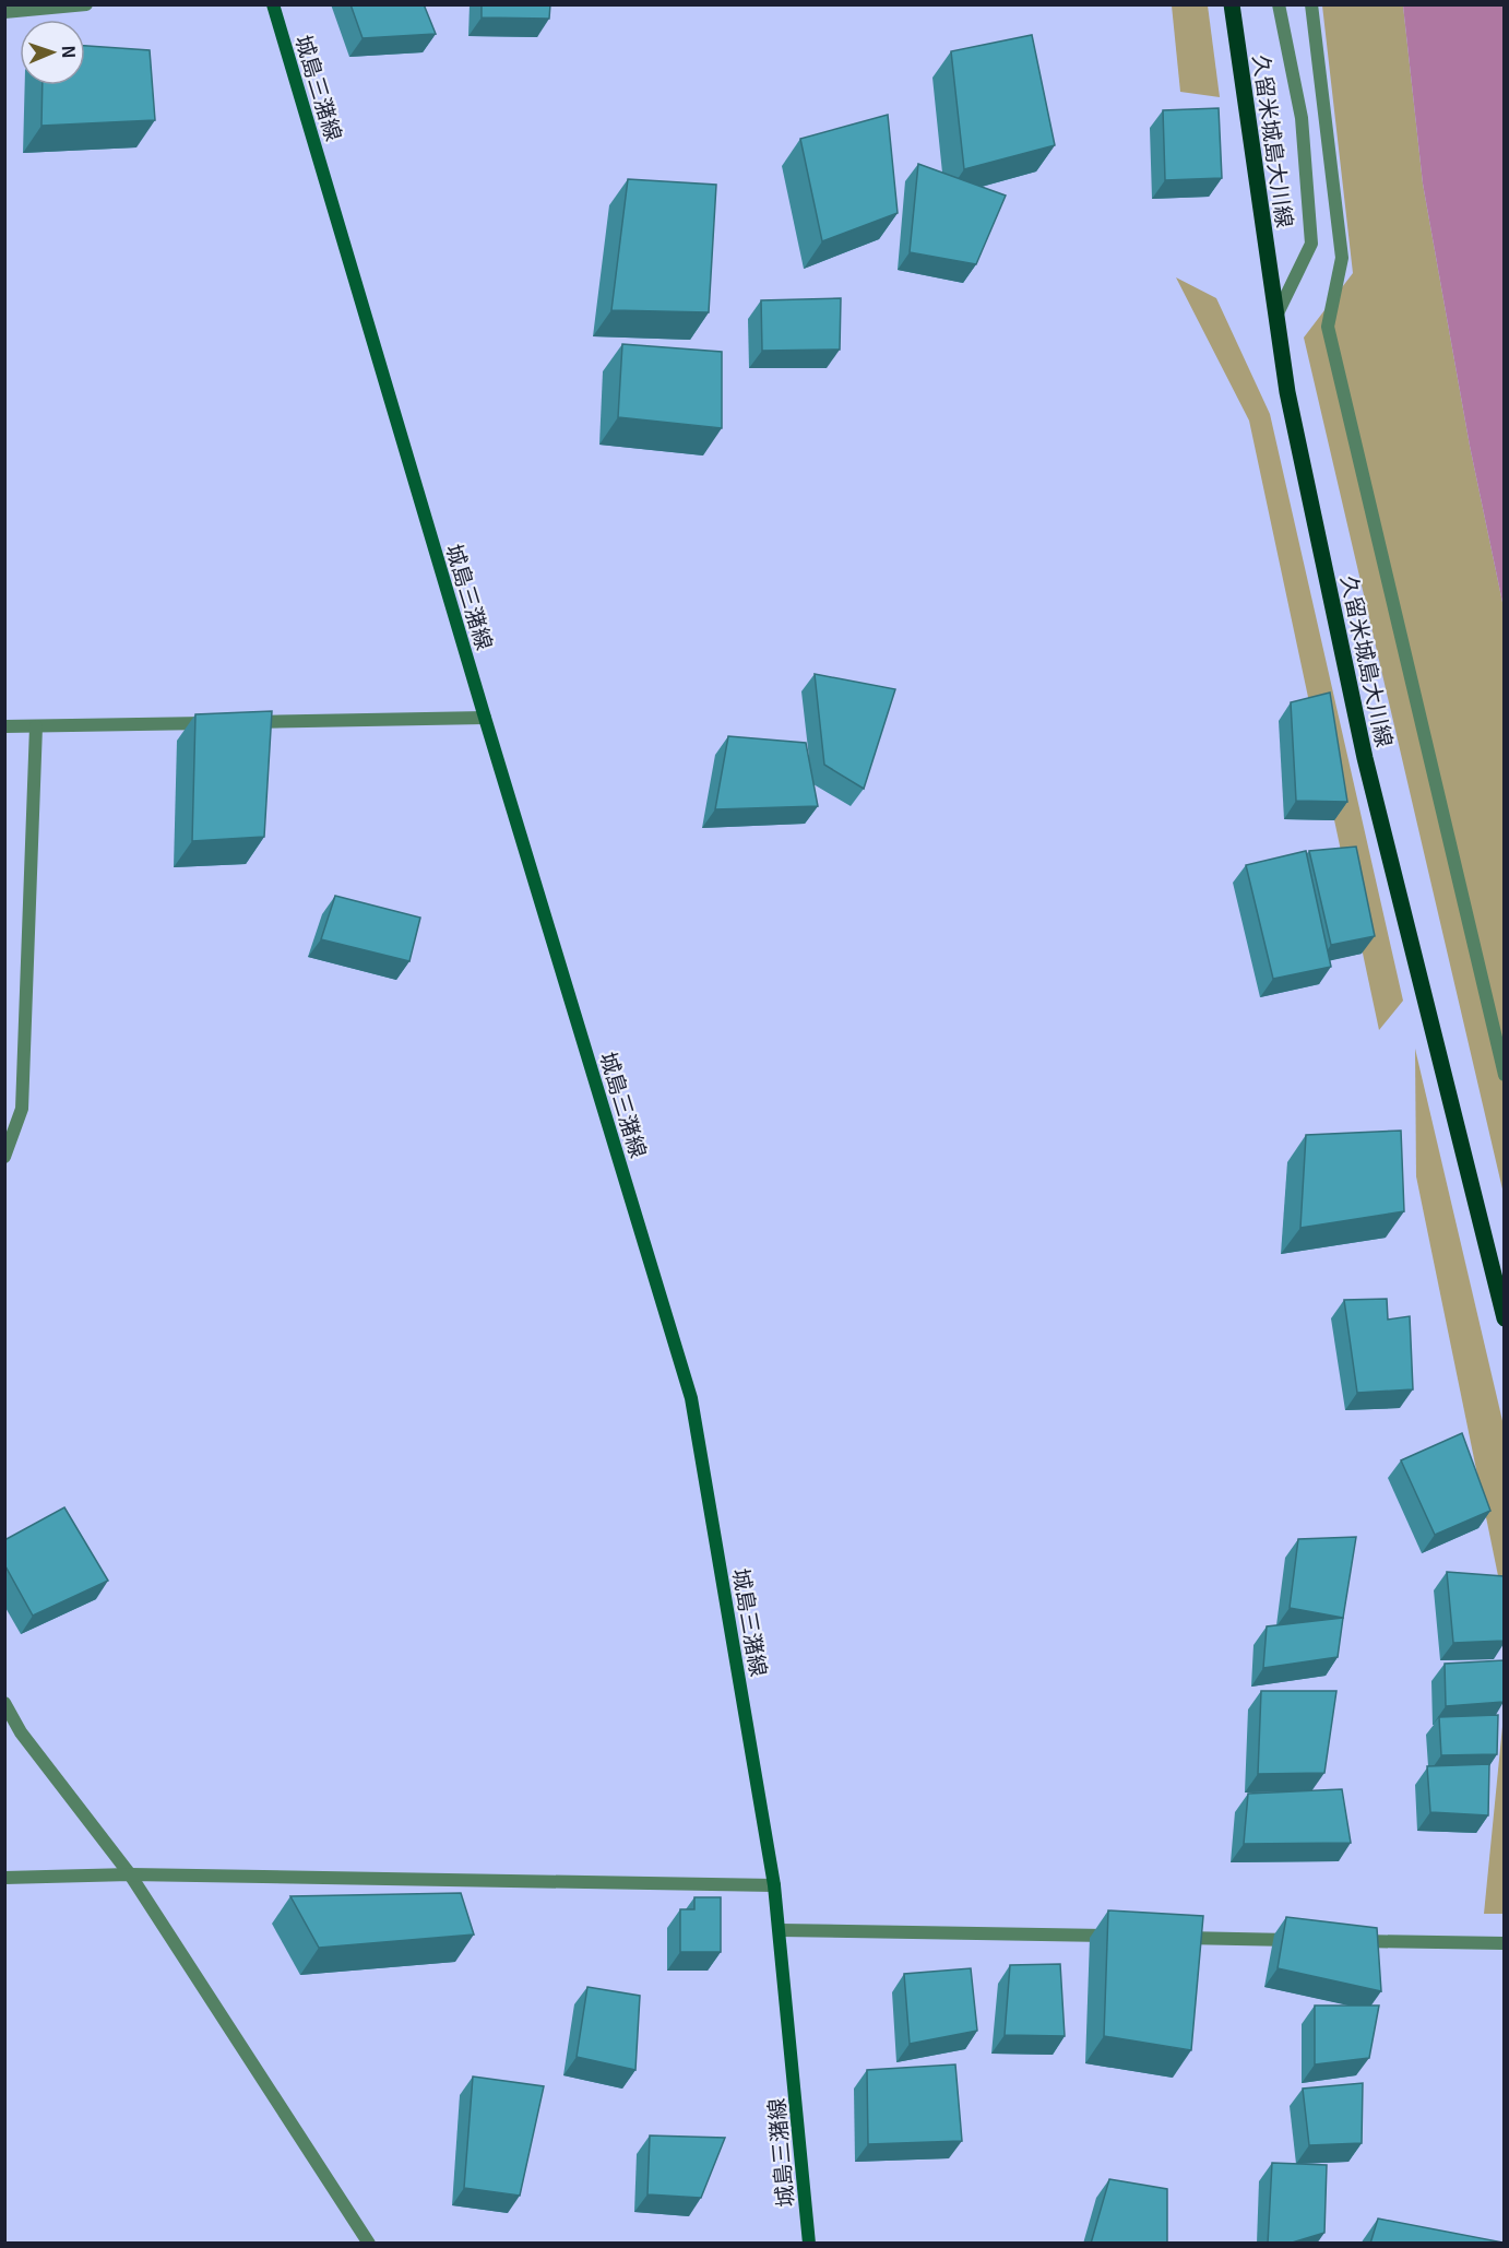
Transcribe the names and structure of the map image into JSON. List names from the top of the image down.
{
  "streets": {
    "main road": ["城島三潴線", "久留米城島大川線"]
  },
  "north": "right"
}
